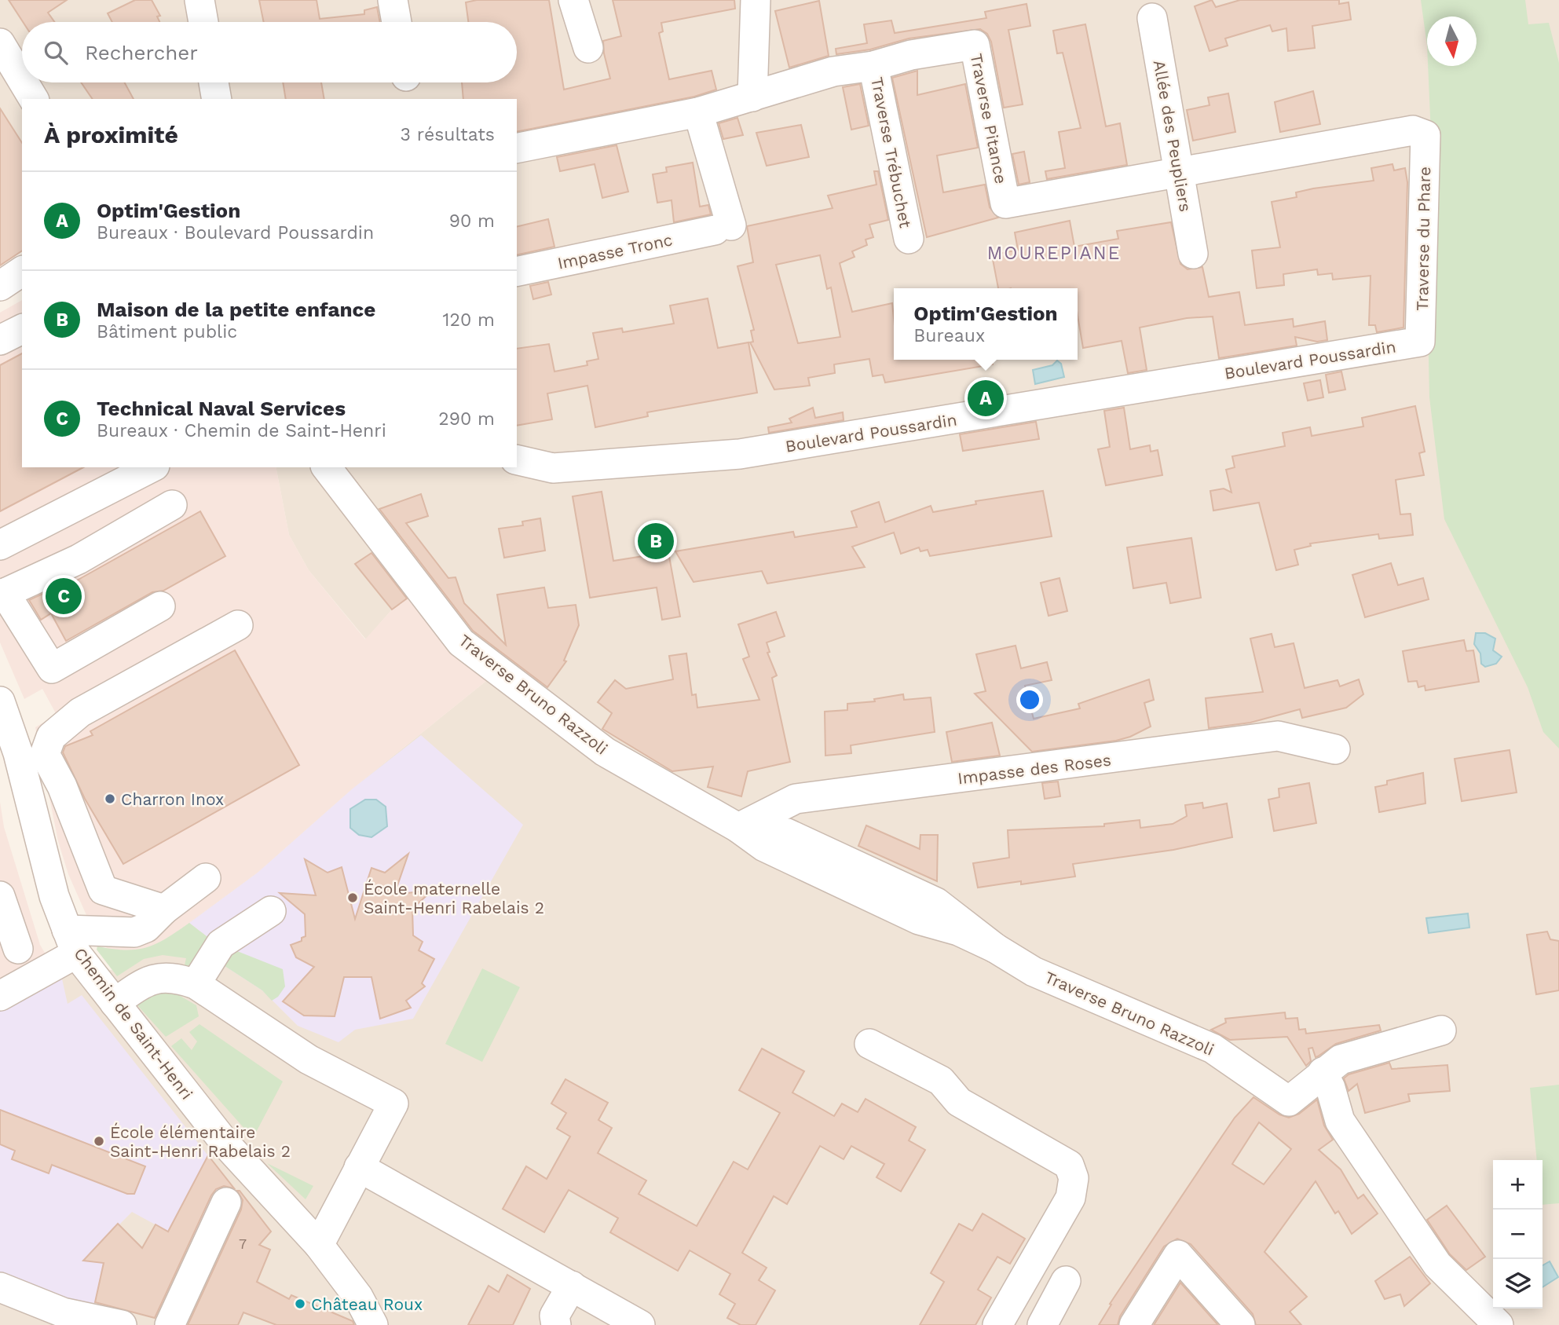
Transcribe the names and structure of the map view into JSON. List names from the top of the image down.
{
  "streets": {
    "street": [
      "Traverse Pitance",
      "Allée des Peupliers",
      "Traverse Trébuchet",
      "Traverse du Phare",
      "Impasse Tronc",
      "Boulevard Poussardin",
      "Traverse Bruno Razzoli",
      "Impasse des Roses",
      "Chemin de Saint-Henri"
    ]
  },
  "crossings": [
    ["Traverse Pitance", "Allée des Peupliers"],
    ["Traverse Pitance", "Traverse Trébuchet"],
    ["Traverse Pitance", "Traverse du Phare"],
    ["Traverse Pitance", "Impasse Tronc"],
    ["Traverse du Phare", "Boulevard Poussardin"],
    ["Traverse Bruno Razzoli", "Impasse des Roses"]
  ],
  "districts": ["MOUREPIANE"],
  "places": [
    "Charron Inox",
    "École maternelle Saint-Henri Rabelais 2",
    "École élémentaire Saint-Henri Rabelais 2",
    "Château Roux"
  ],
  "house_numbers": ["7"],
  "north": "bottom",
  "page": {
    "search": "Rechercher",
    "heading": ["À proximité", "3 résultats"],
    "list": [
      {
        "mark": "A",
        "name": "Optim'Gestion",
        "note": "Bureaux · Boulevard Poussardin",
        "value": "90 m"
      },
      {
        "mark": "B",
        "name": "Maison de la petite enfance",
        "note": "Bâtiment public",
        "value": "120 m"
      },
      {
        "mark": "C",
        "name": "Technical Naval Services",
        "note": "Bureaux · Chemin de Saint-Henri",
        "value": "290 m"
      }
    ],
    "popup": ["Optim'Gestion", "Bureaux"],
    "pins": ["A", "B", "C"],
    "map_buttons": ["+", "−"]
  }
}
